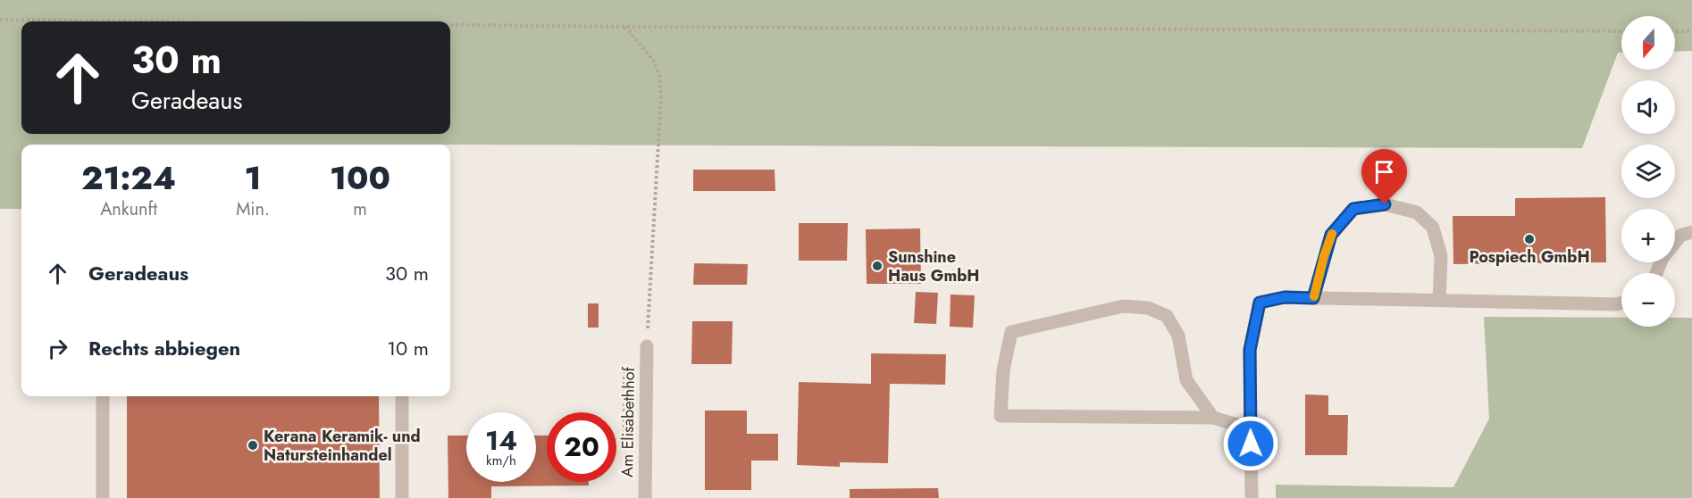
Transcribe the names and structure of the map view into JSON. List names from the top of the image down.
{
  "streets": {
    "street": ["Am Elisabethhof"]
  },
  "places": ["Pospiech GmbH", "Sunshine Haus GmbH", "Kerana Keramik- und Natursteinhandel"],
  "north": "bottom",
  "page": {
    "map_buttons": ["+", "−"],
    "turn": ["30 m", "Geradeaus"],
    "eta": [
      "21:24",
      "Ankunft",
      "1",
      "Min.",
      "100",
      "m"
    ],
    "list": [
      {
        "name": "Geradeaus",
        "value": "30 m"
      },
      {
        "name": "Rechts abbiegen",
        "value": "10 m"
      }
    ],
    "speed": "14 km/h",
    "limit": "20"
  }
}
